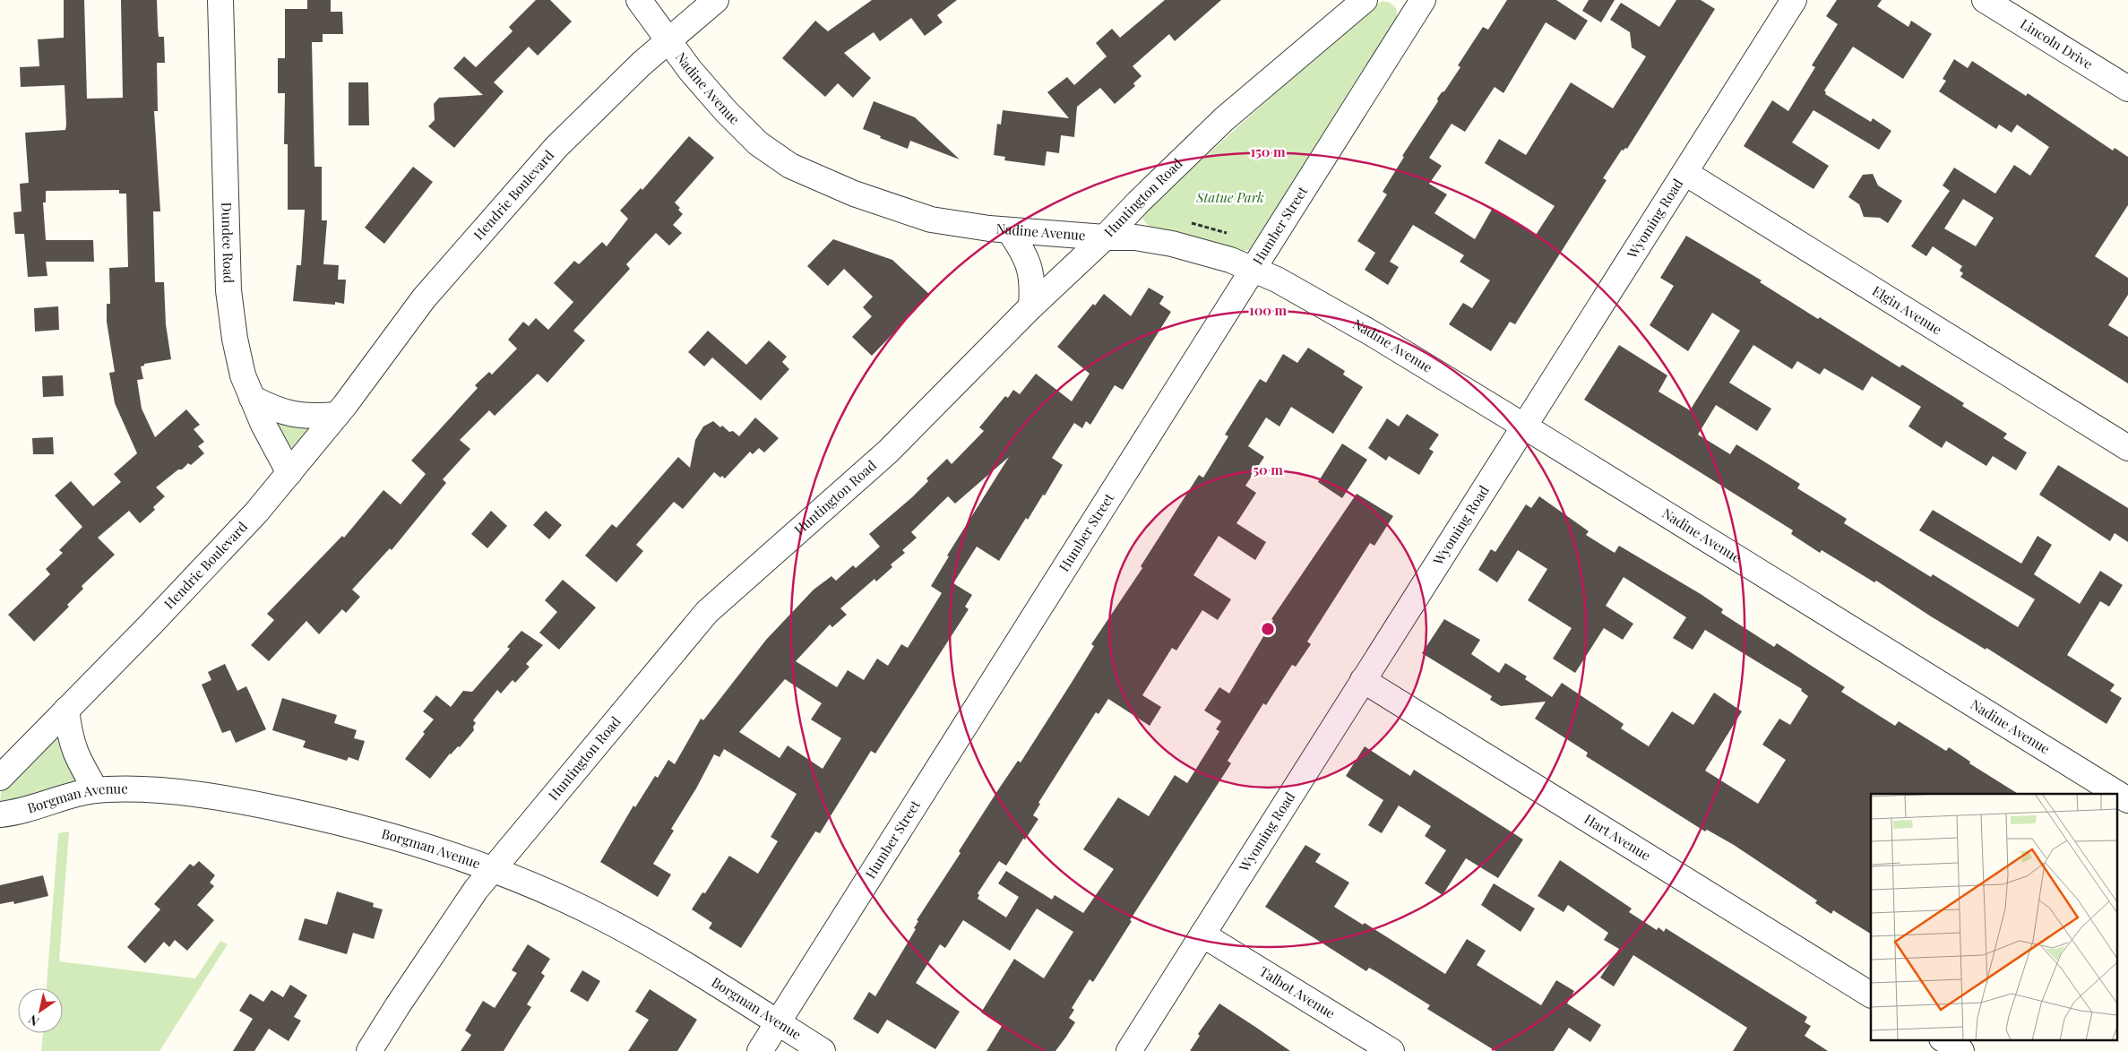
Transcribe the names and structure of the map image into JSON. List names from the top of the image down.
{
  "streets": {
    "street": [
      "Lincoln Drive",
      "Nadine Avenue",
      "Hendrie Boulevard",
      "Huntington Road",
      "Wyoming Road",
      "Humber Street",
      "Dundee Road",
      "Elgin Avenue",
      "Borgman Avenue",
      "Hart Avenue",
      "Talbot Avenue"
    ]
  },
  "crossings": [
    ["Nadine Avenue", "Hendrie Boulevard"],
    ["Nadine Avenue", "Huntington Road"],
    ["Nadine Avenue", "Wyoming Road"],
    ["Nadine Avenue", "Humber Street"],
    ["Hendrie Boulevard", "Dundee Road"],
    ["Huntington Road", "Borgman Avenue"],
    ["Wyoming Road", "Elgin Avenue"],
    ["Wyoming Road", "Hart Avenue"],
    ["Wyoming Road", "Talbot Avenue"],
    ["Humber Street", "Borgman Avenue"]
  ],
  "parks": ["Statue Park"],
  "north": "bottom left",
  "rings": ["150 m", "100 m", "50 m"]
}
